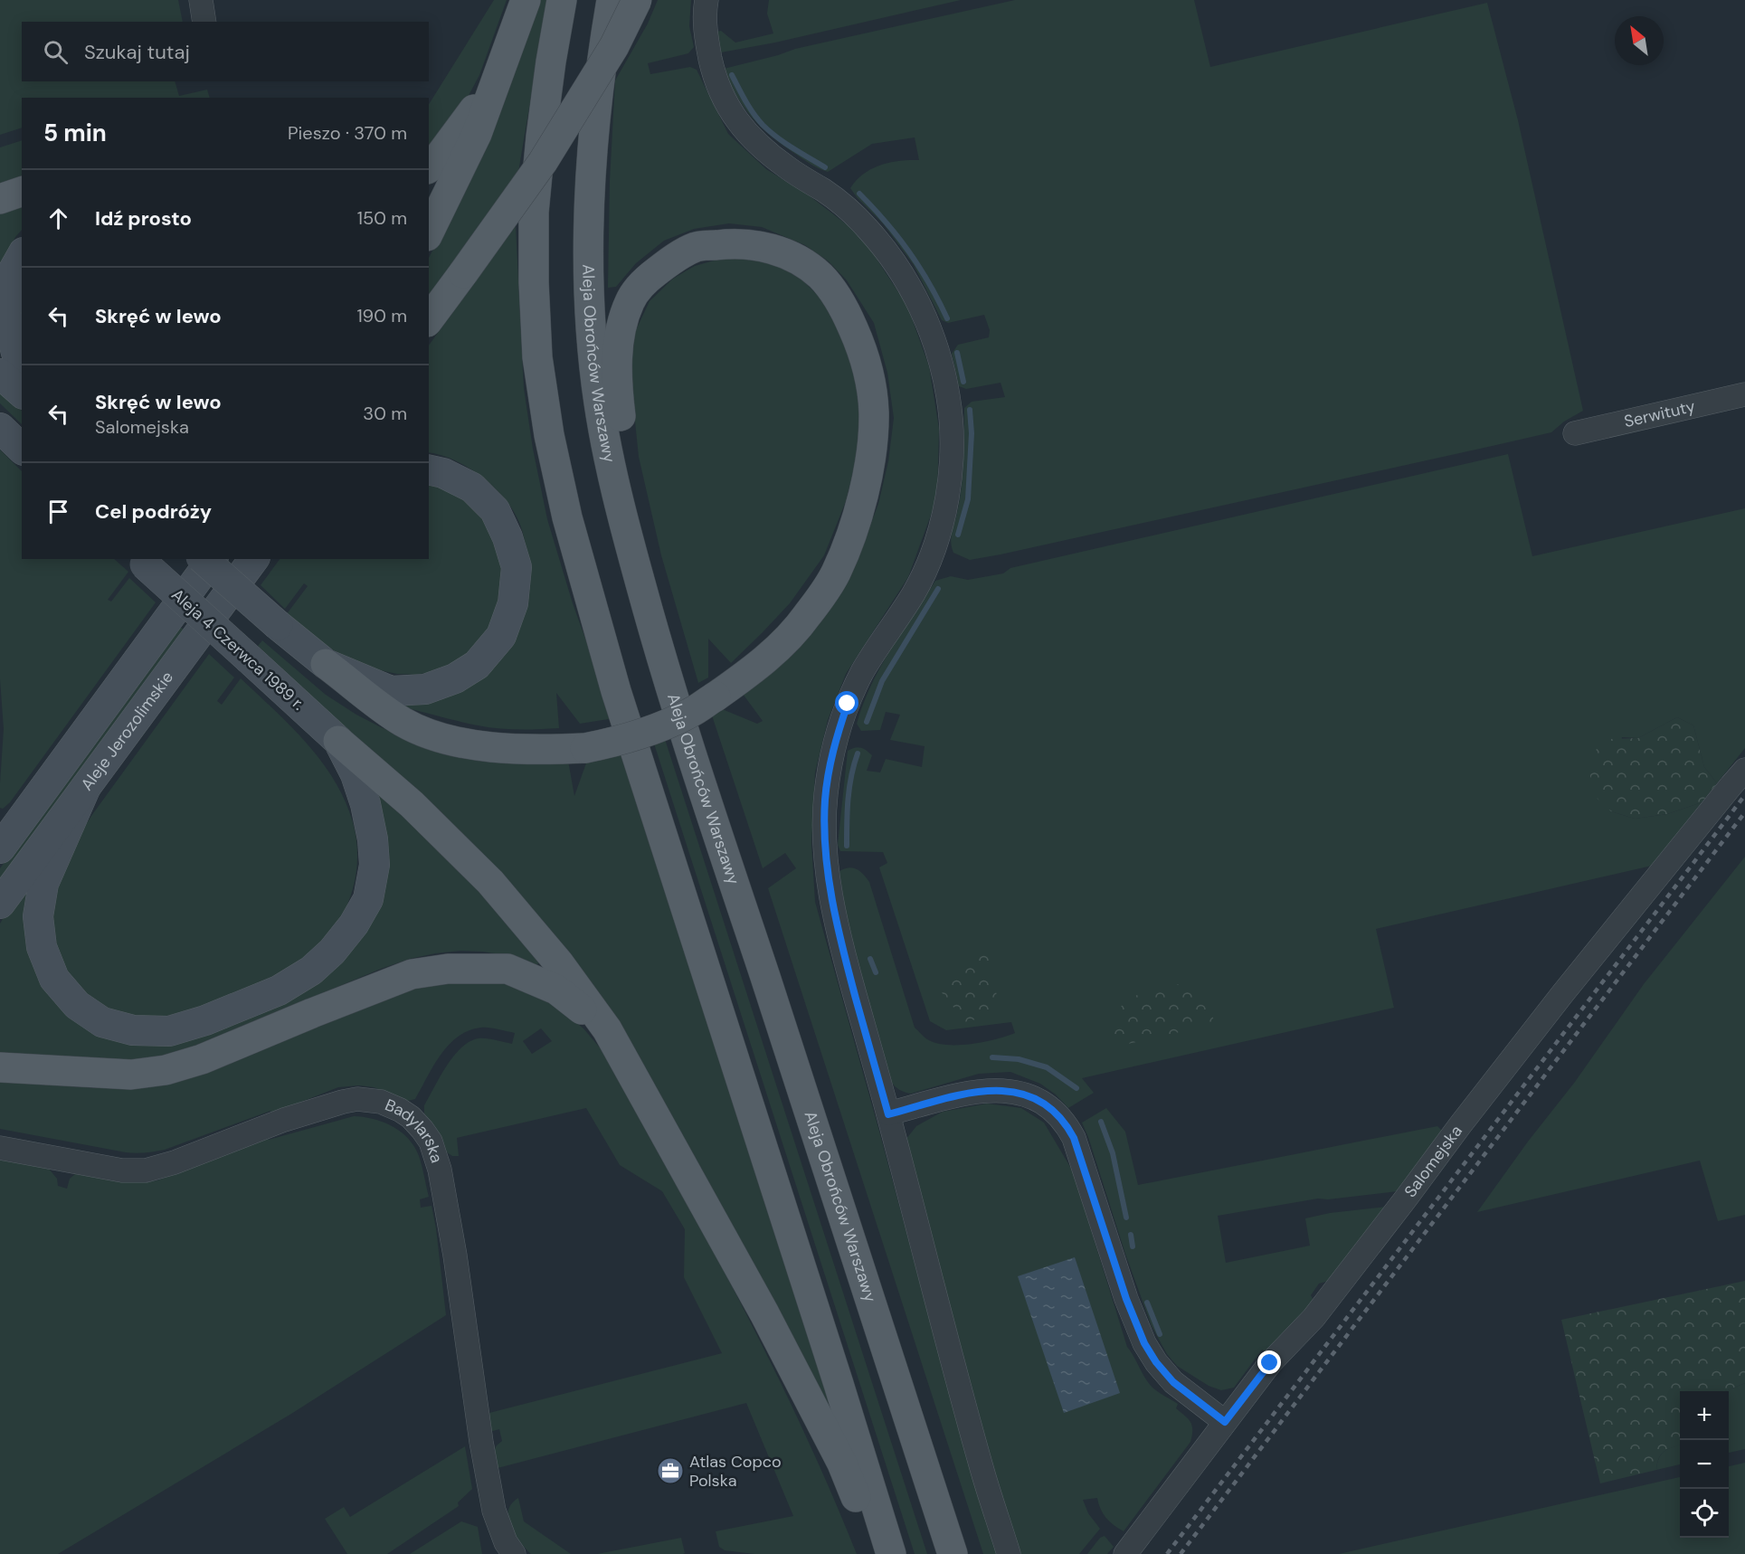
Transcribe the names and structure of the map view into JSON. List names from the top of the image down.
{
  "streets": {
    "main road": ["Aleja Obrońców Warszawy", "Aleja 4 Czerwca 1989 r.", "Aleje Jerozolimskie"],
    "street": ["Serwituty", "Badylarska", "Salomejska"]
  },
  "places": {
    "office": ["Atlas Copco Polska"]
  },
  "north": "top left",
  "page": {
    "search": "Szukaj tutaj",
    "heading": ["5 min", "Pieszo · 370 m"],
    "list": [
      ["Idź prosto", "150 m"],
      ["Skręć w lewo", "190 m"],
      ["Skręć w lewo", "Salomejska", "30 m"],
      "Cel podróży"
    ],
    "map_buttons": ["+", "−"]
  }
}
